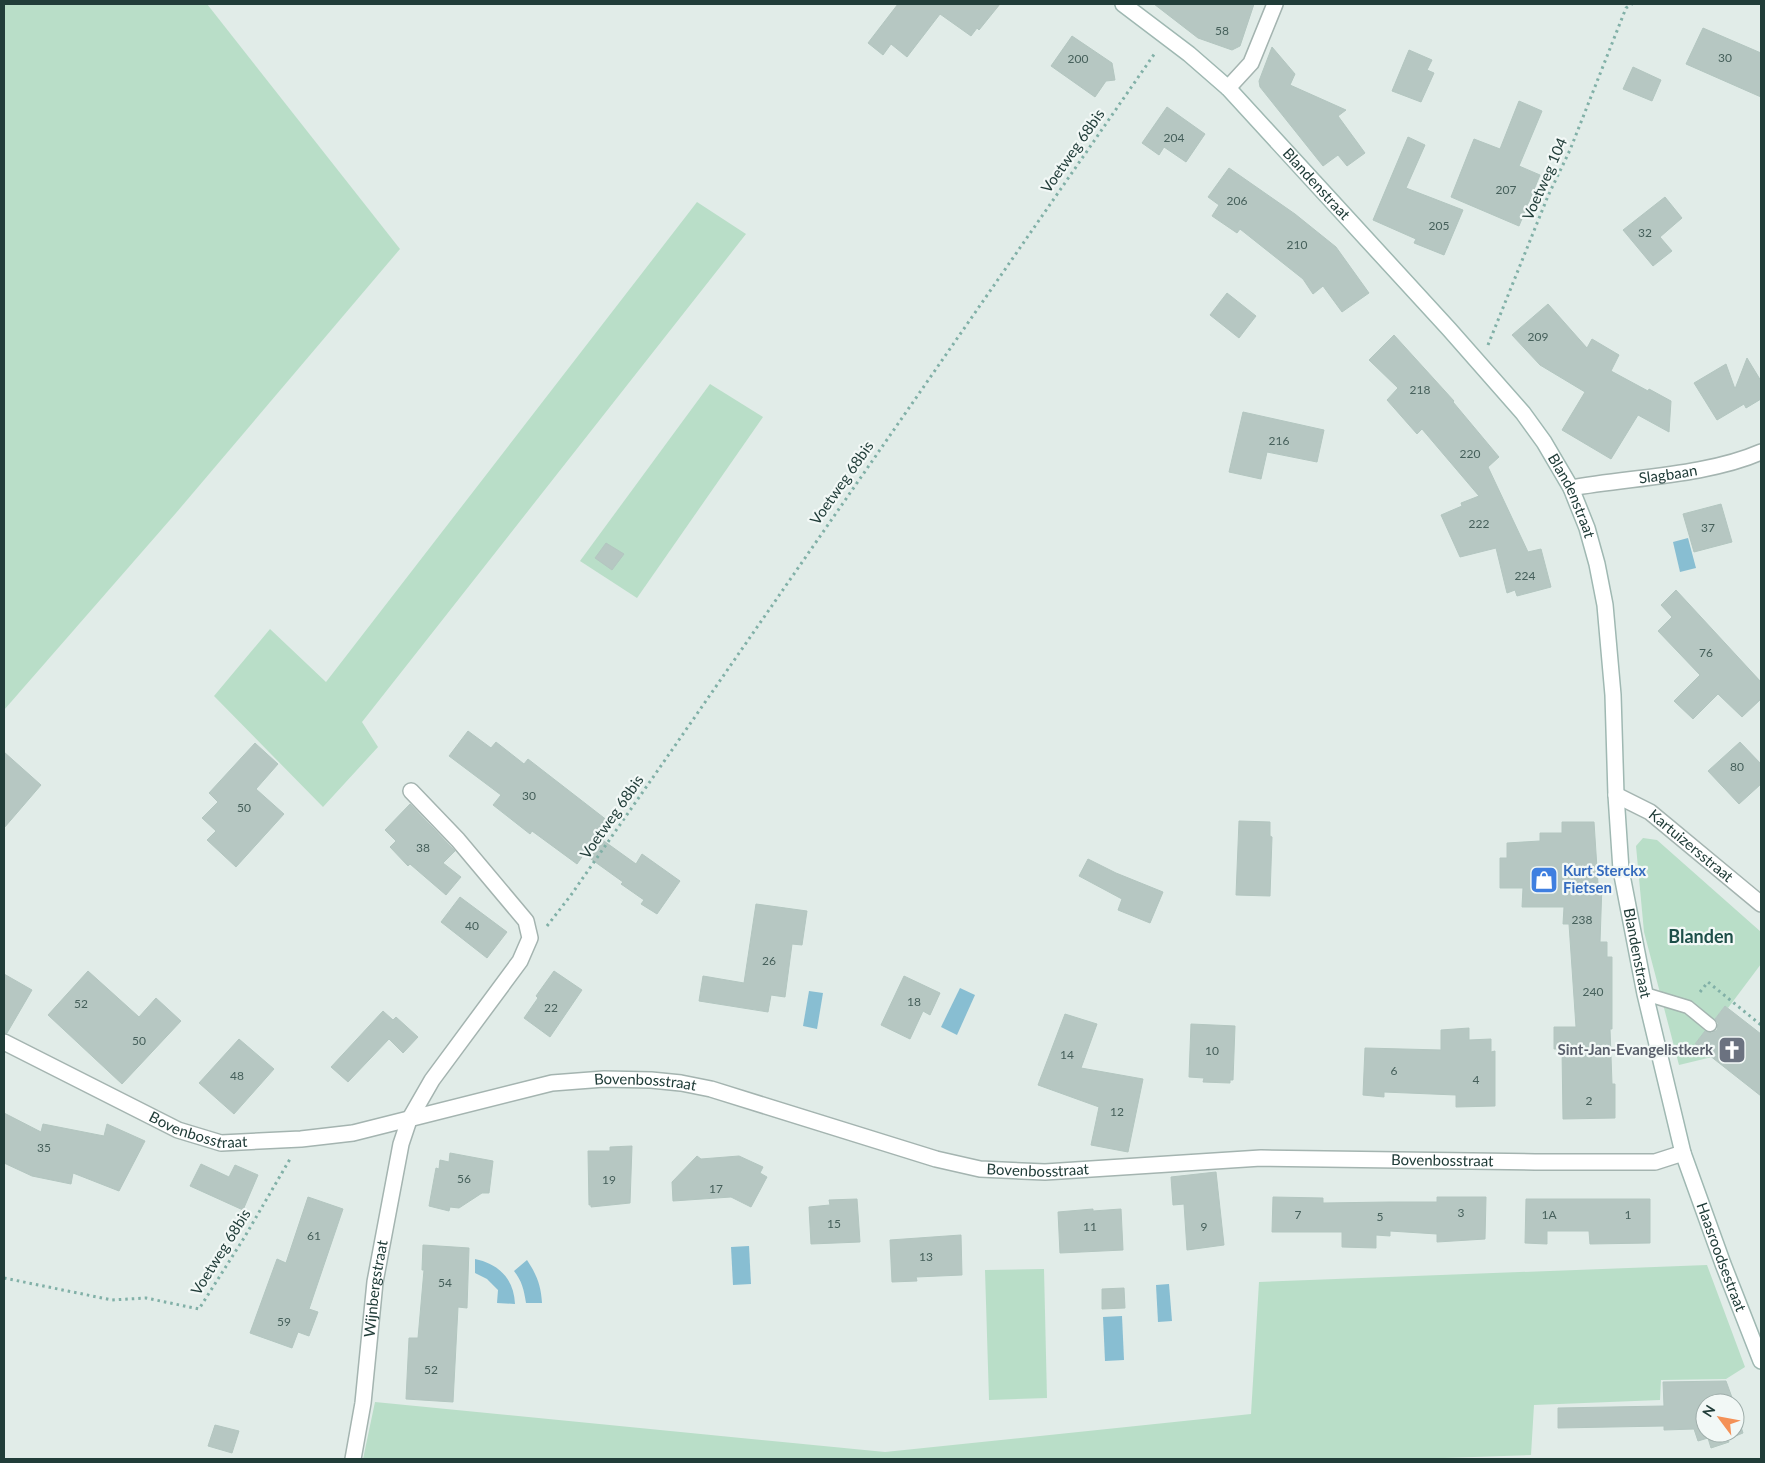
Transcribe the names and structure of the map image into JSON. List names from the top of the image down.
{
  "streets": {
    "street": [
      "Blandenstraat",
      "Slagbaan",
      "Kartuizersstraat",
      "Bovenbosstraat",
      "Haasroodsestraat",
      "Wijnbergstraat"
    ],
    "path": ["Voetweg 68bis", "Voetweg 104"]
  },
  "crossings": [
    ["Voetweg 68bis", "Blandenstraat"],
    ["Voetweg 68bis", "Bovenbosstraat"],
    ["Voetweg 104", "Blandenstraat"],
    ["Blandenstraat", "Slagbaan"],
    ["Blandenstraat", "Kartuizersstraat"],
    ["Blandenstraat", "Bovenbosstraat"],
    ["Blandenstraat", "Haasroodsestraat"],
    ["Bovenbosstraat", "Haasroodsestraat"],
    ["Bovenbosstraat", "Wijnbergstraat"]
  ],
  "districts": ["Blanden"],
  "places": {
    "shop": ["Kurt Sterckx Fietsen"],
    "church": ["Sint-Jan-Evangelistkerk"]
  },
  "house_numbers": [
    "58",
    "30",
    "200",
    "204",
    "207",
    "206",
    "205",
    "32",
    "210",
    "209",
    "218",
    "216",
    "220",
    "222",
    "37",
    "224",
    "76",
    "80",
    "30",
    "50",
    "38",
    "238",
    "40",
    "26",
    "240",
    "18",
    "52",
    "22",
    "50",
    "10",
    "14",
    "6",
    "48",
    "4",
    "2",
    "12",
    "35",
    "56",
    "19",
    "17",
    "3",
    "7",
    "1A",
    "1",
    "5",
    "15",
    "11",
    "9",
    "61",
    "13",
    "54",
    "59",
    "52"
  ],
  "north": "top left"
}
